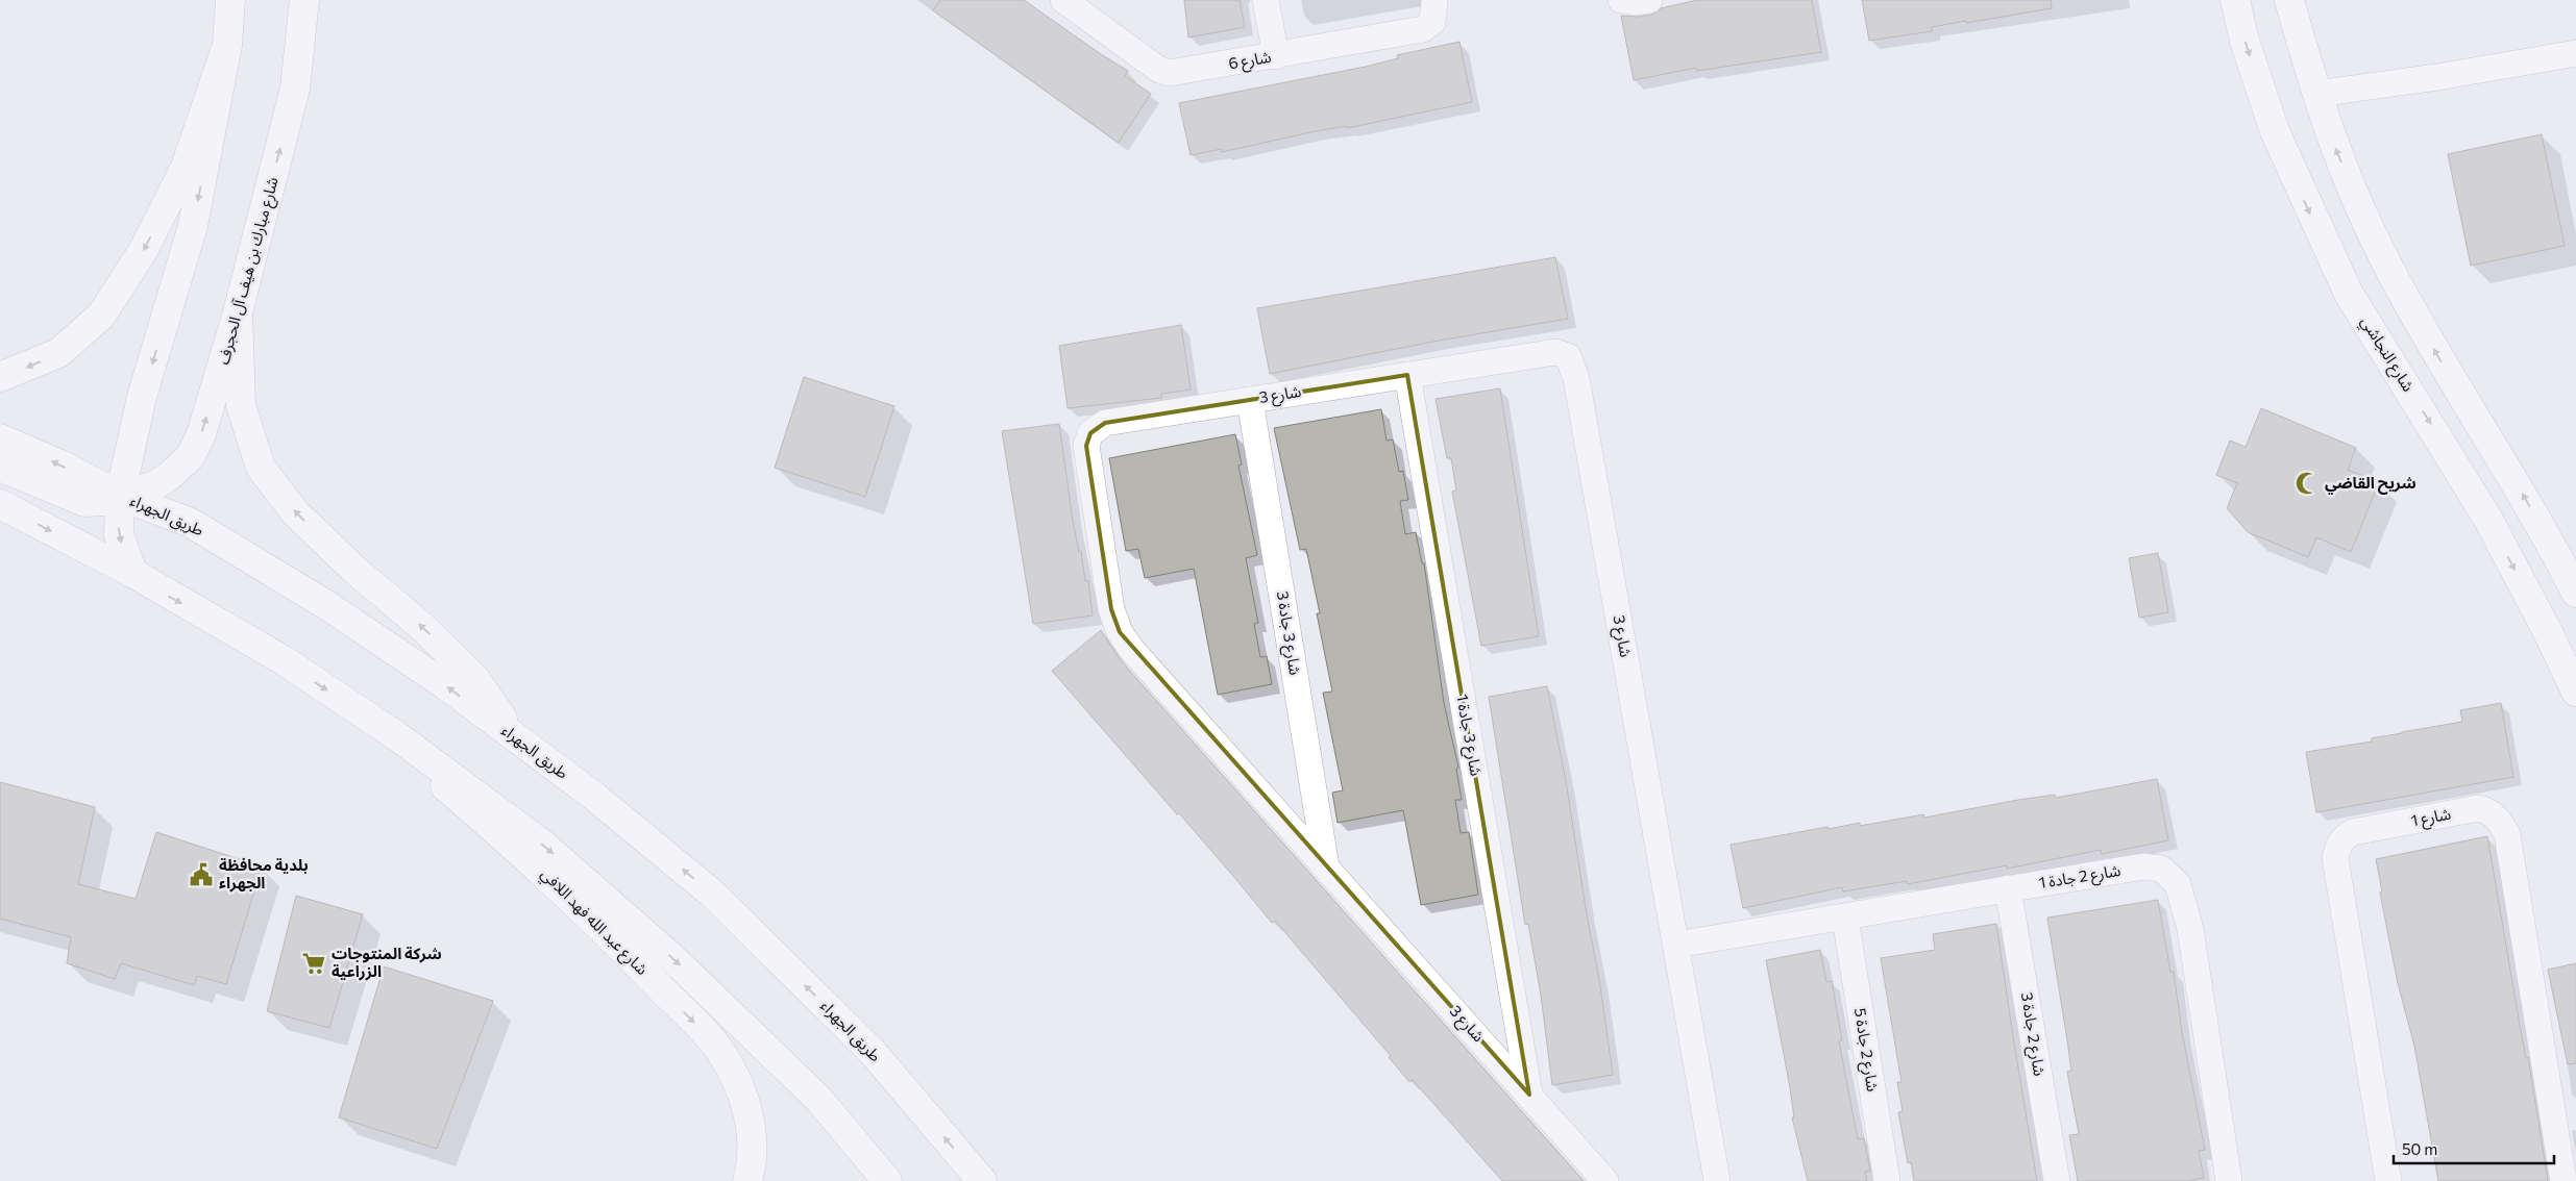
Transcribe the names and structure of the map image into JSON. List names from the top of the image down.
{
  "streets": {
    "main road": [
      "شارع مبارك بن هيف آل الحجرف",
      "شارع النجاشي",
      "طريق الجهراء",
      "شارع عبد الله فهد اللافي"
    ],
    "street": [
      "شارع 6",
      "شارع 3",
      "شارع 3 جادة 3",
      "شارع 3 جادة 1",
      "شارع 1",
      "شارع 2 جادة 1",
      "شارع 2 جادة 3",
      "شارع 2 جادة 5"
    ]
  },
  "crossings": [
    ["شارع مبارك بن هيف آل الحجرف", "طريق الجهراء"],
    ["شارع 3", "شارع 3 جادة 3"],
    ["شارع 3", "شارع 3 جادة 1"],
    ["شارع 3", "شارع 2 جادة 1"],
    ["شارع 2 جادة 1", "شارع 2 جادة 3"],
    ["شارع 2 جادة 1", "شارع 2 جادة 5"]
  ],
  "places": {
    "mosque": ["شريح القاضي"],
    "public building": ["بلدية محافظة الجهراء"],
    "supermarket": ["شركة المنتوجات الزراعية"]
  },
  "scale_bar": "50 m"
}
